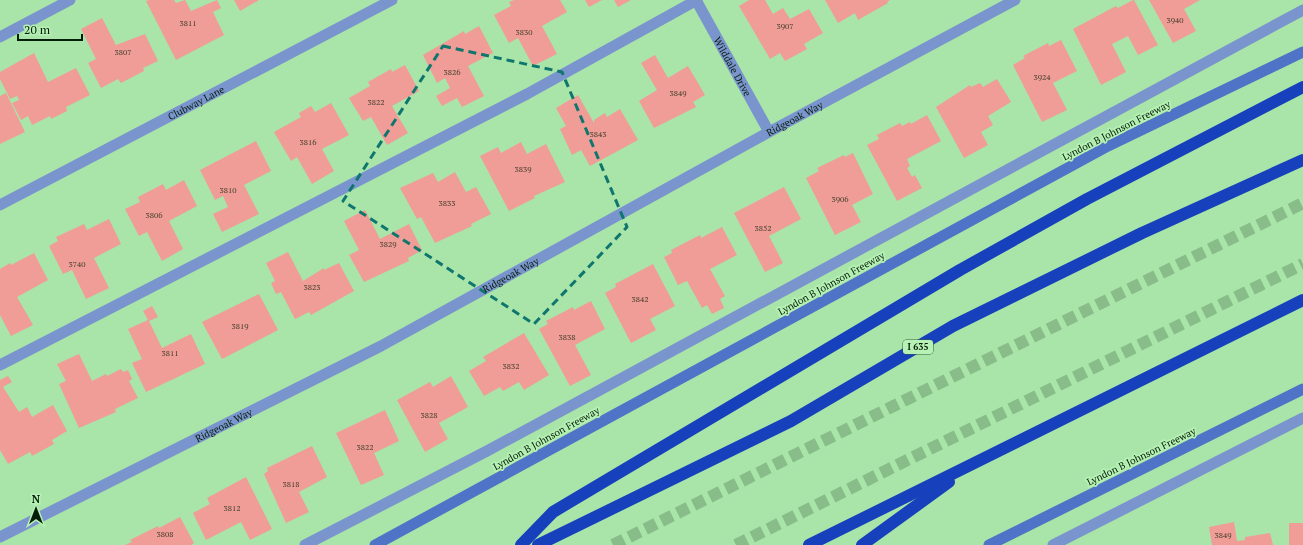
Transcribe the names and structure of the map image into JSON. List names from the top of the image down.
{
  "streets": {
    "highway": ["I 635"],
    "main road": ["Lyndon B Johnson Freeway"],
    "street": ["Wilddale Drive", "Clubway Lane", "Ridgeoak Way"]
  },
  "crossings": [
    ["Wilddale Drive", "Ridgeoak Way"]
  ],
  "house_numbers": [
    "3940",
    "3811",
    "3907",
    "3830",
    "3807",
    "3826",
    "3924",
    "3849",
    "3822",
    "3843",
    "3816",
    "3839",
    "3810",
    "3906",
    "3833",
    "3806",
    "3852",
    "3829",
    "3740",
    "3823",
    "3842",
    "3819",
    "3838",
    "3811",
    "3832",
    "3828",
    "3822",
    "3818",
    "3812",
    "3808",
    "3849"
  ],
  "scale_bar": "20 m",
  "north": "top"
}
